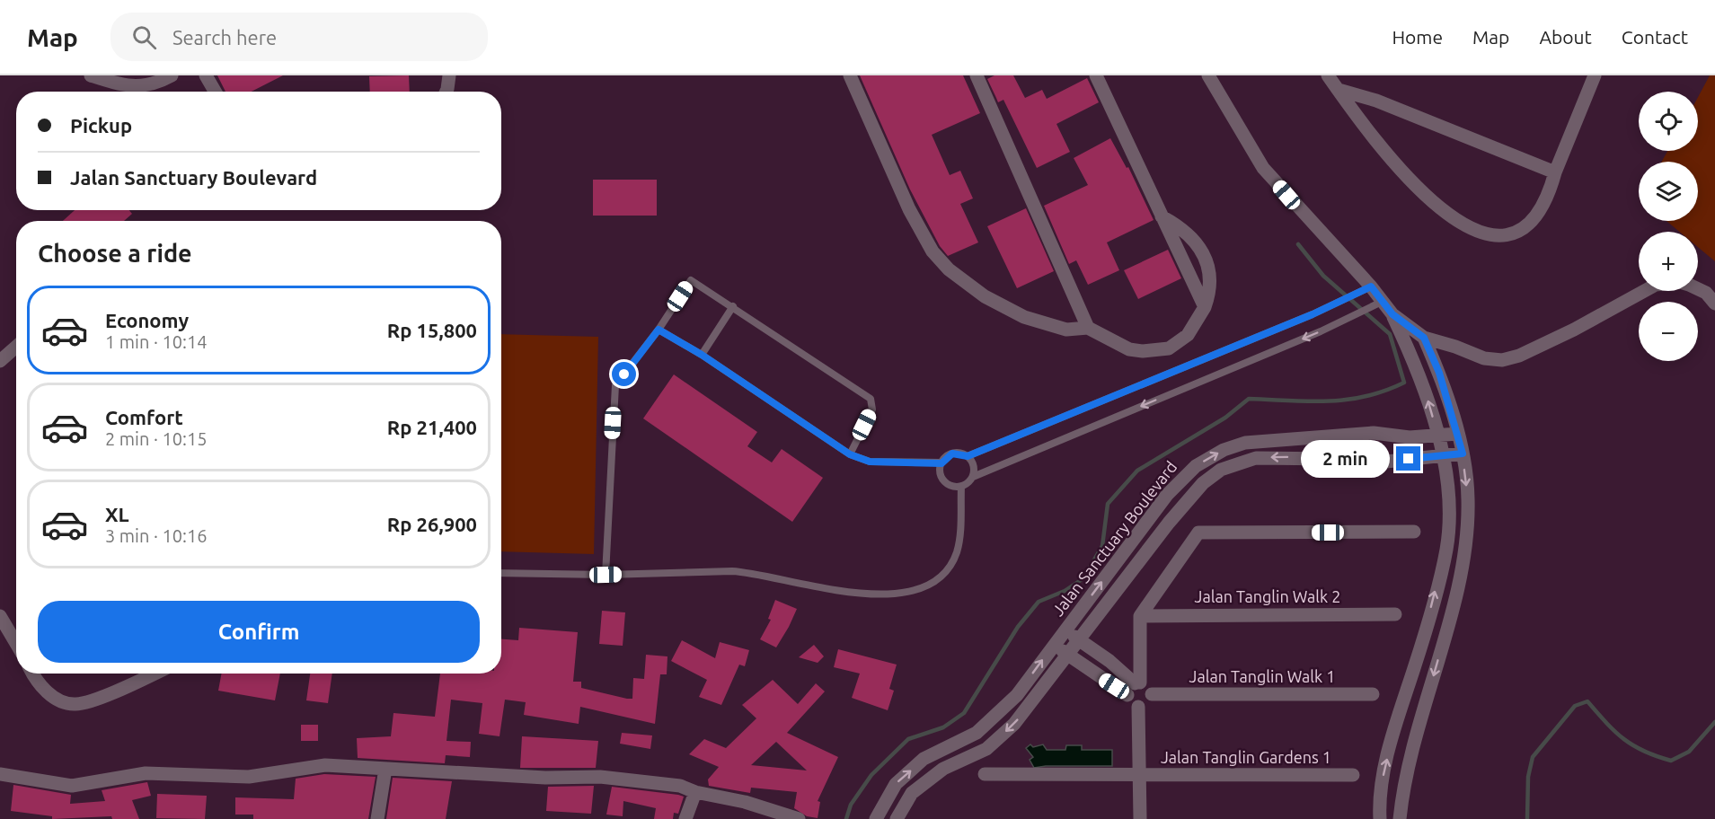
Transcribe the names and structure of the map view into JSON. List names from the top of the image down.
{
  "streets": {
    "street": [
      "Jalan Sanctuary Boulevard",
      "Jalan Tanglin Walk 2",
      "Jalan Tanglin Walk 1",
      "Jalan Tanglin Gardens 1"
    ]
  },
  "page": {
    "header": "Map",
    "search": "Search here",
    "nav": [
      "Home",
      "Map",
      "About",
      "Contact"
    ],
    "map_buttons": ["+", "−"],
    "banner": ["Pickup", "Jalan Sanctuary Boulevard"],
    "heading": "Choose a ride",
    "list": [
      {
        "name": "Economy",
        "note": "1 min · 10:14",
        "value": "Rp 15,800"
      },
      {
        "name": "Comfort",
        "note": "2 min · 10:15",
        "value": "Rp 21,400"
      },
      {
        "name": "XL",
        "note": "3 min · 10:16",
        "value": "Rp 26,900"
      }
    ],
    "bubble": "2 min",
    "buttons": "Confirm"
  }
}
